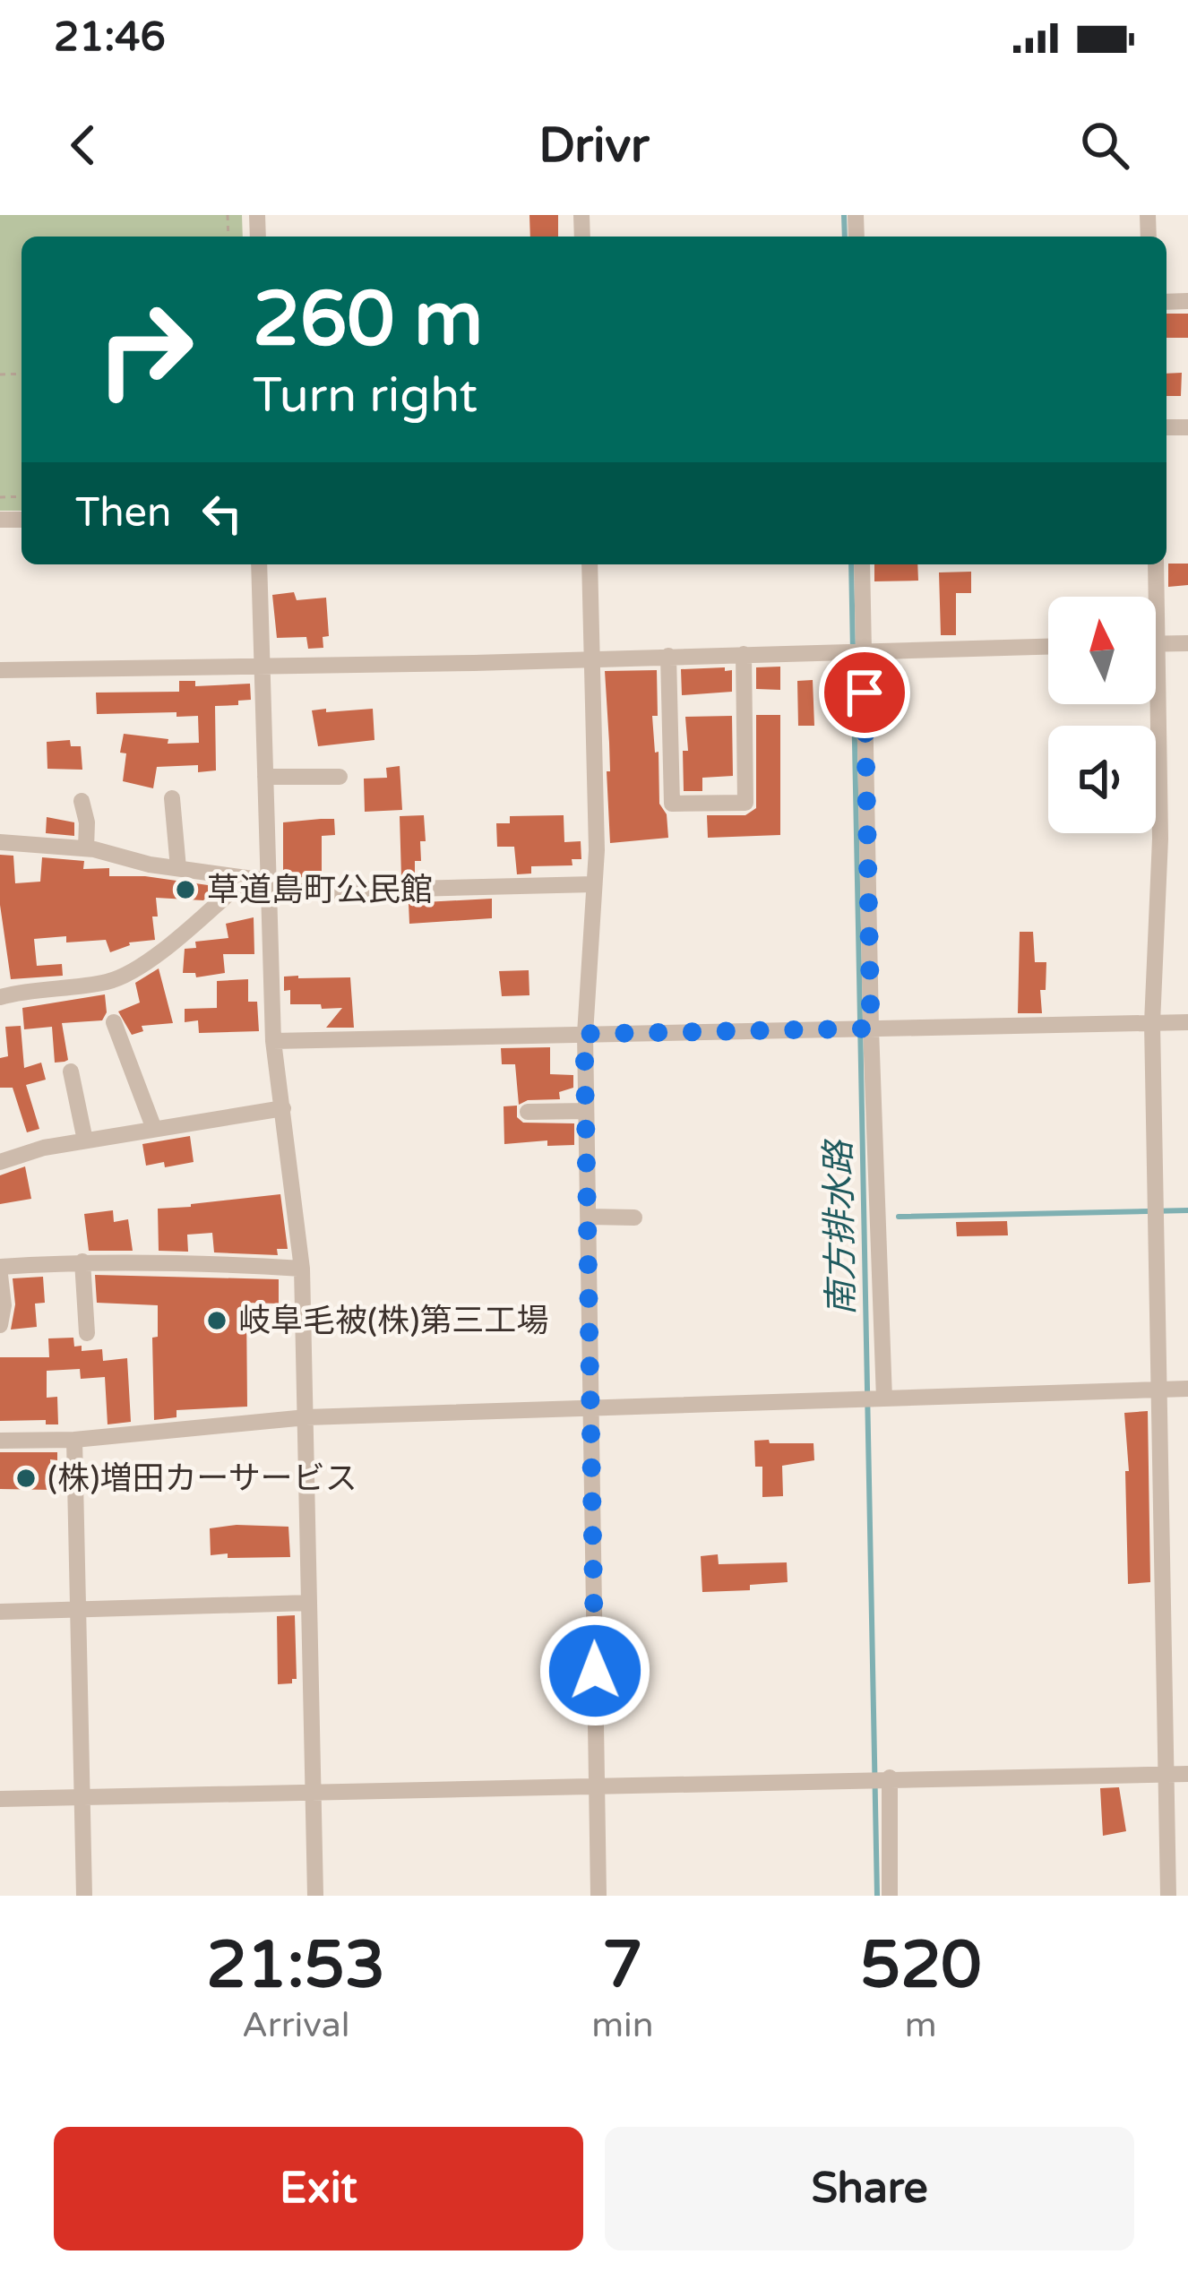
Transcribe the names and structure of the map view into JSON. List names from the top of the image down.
{
  "water": ["南方排水路"],
  "places": ["草道島町公民館", "岐阜毛被(株)第三工場", "(株)増田カーサービス"],
  "north": "top",
  "page": {
    "status": "21:46",
    "header": "Drivr",
    "turn": ["260 m", "Turn right"],
    "then": "Then",
    "eta": [
      "21:53",
      "Arrival",
      "7",
      "min",
      "520",
      "m"
    ],
    "buttons": ["Exit", "Share"]
  }
}
